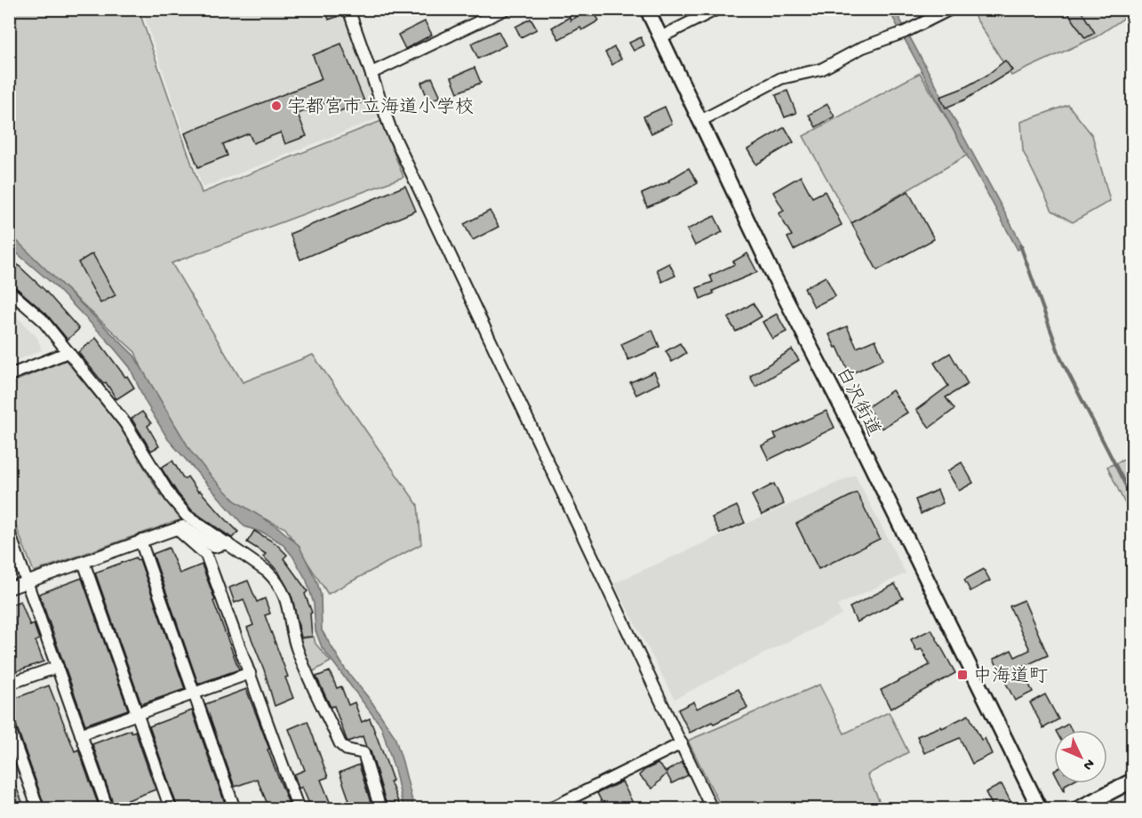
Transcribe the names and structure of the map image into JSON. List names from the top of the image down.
{
  "streets": {
    "main road": ["白沢街道"]
  },
  "places": {
    "other": ["宇都宮市立海道小学校"],
    "transit": ["中海道町"]
  },
  "north": "bottom right"
}
